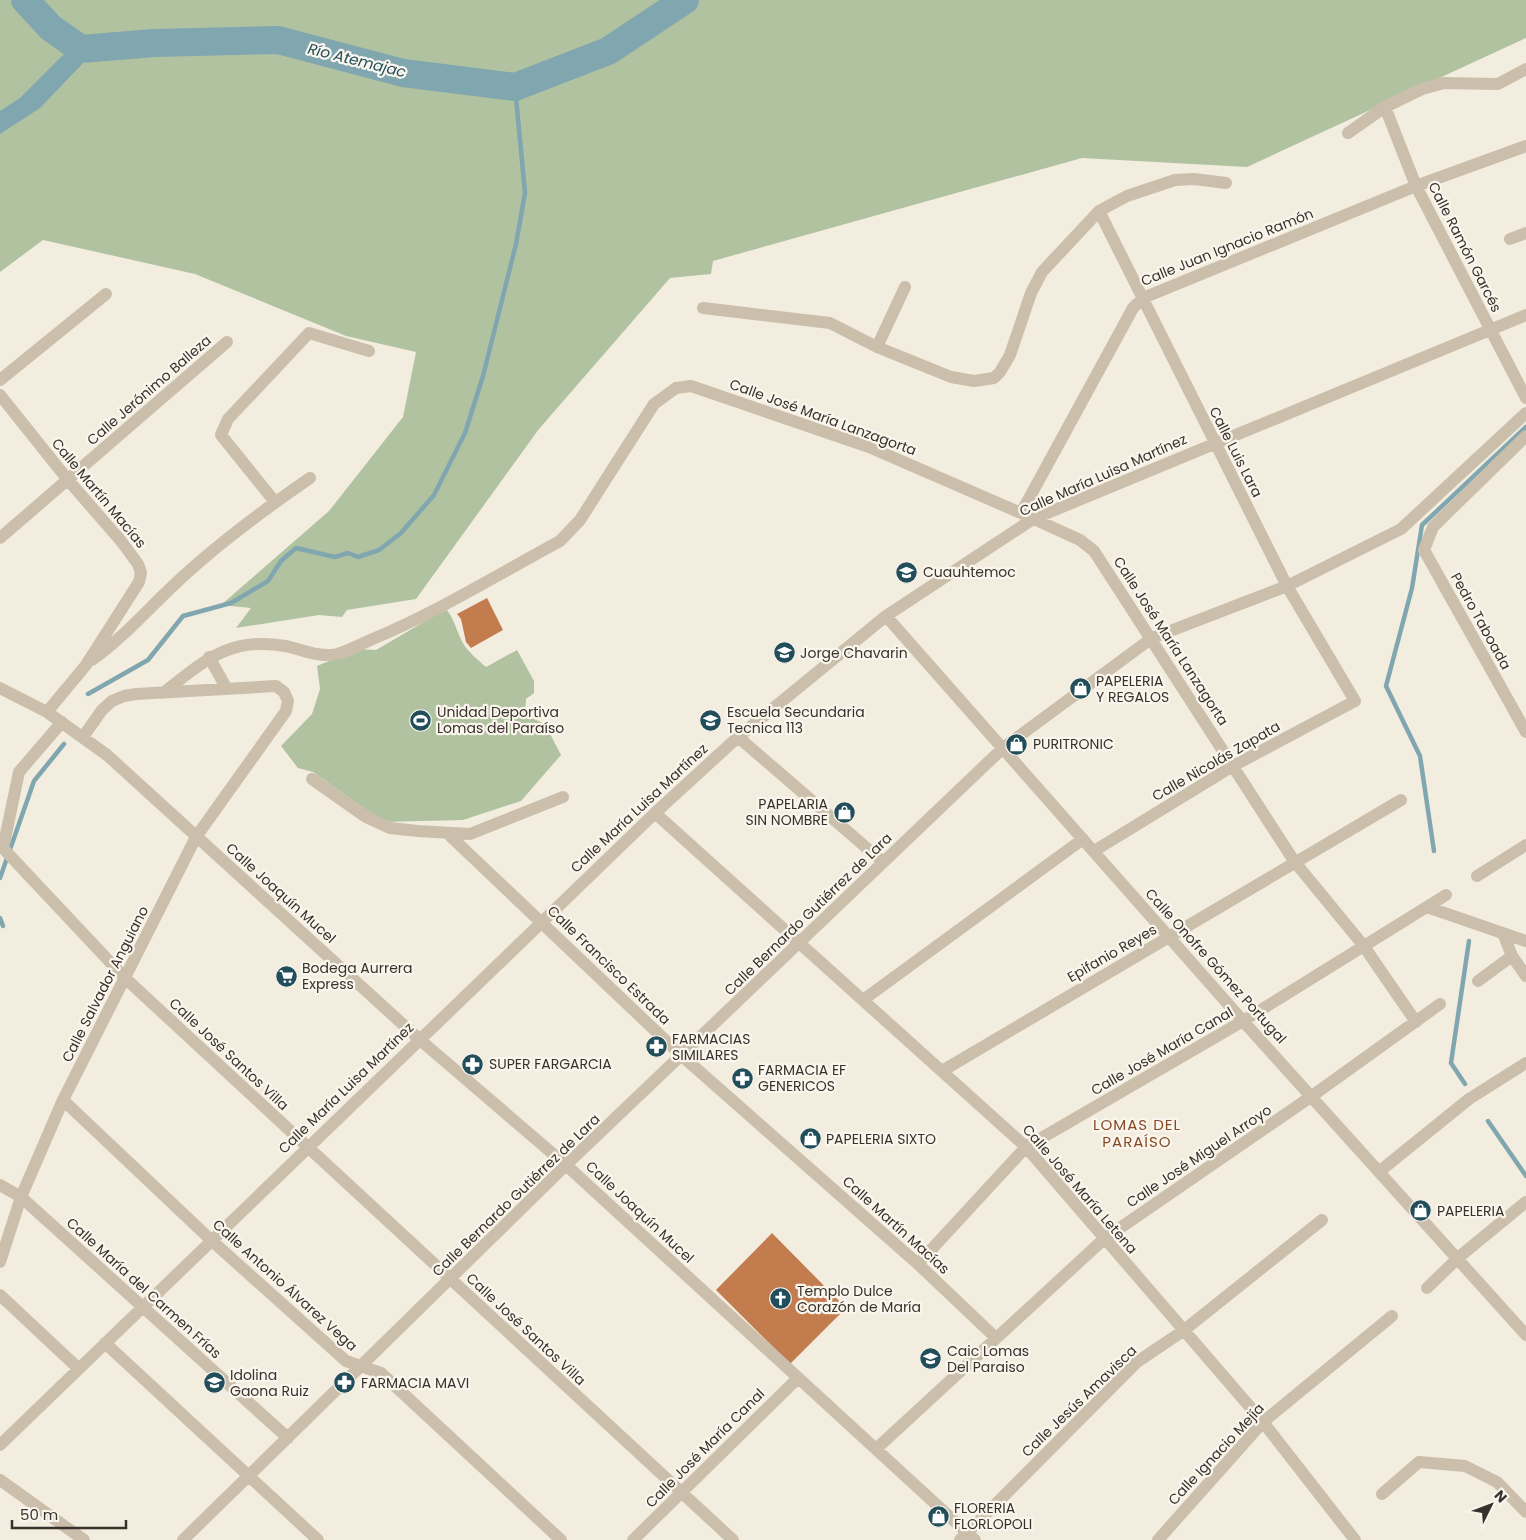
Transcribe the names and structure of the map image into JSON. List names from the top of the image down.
{
  "streets": {
    "street": [
      "Calle Juan Ignacio Ramón",
      "Calle Ramón Garcés",
      "Calle Jerónimo Balleza",
      "Calle José María Lanzagorta",
      "Calle Luis Lara",
      "Calle María Luisa Martínez",
      "Calle Martín Macías",
      "Pedro Taboada",
      "Calle Nicolás Zapata",
      "Calle Joaquín Mucel",
      "Calle Bernardo Gutiérrez de Lara",
      "Epifanio Reyes",
      "Calle Francisco Estrada",
      "Calle Onofre Gómez Portugal",
      "Calle Salvador Anguiano",
      "Calle José María Canal",
      "Calle José Santos Villa",
      "Calle José Miguel Arroyo",
      "Calle José María Letena",
      "Calle Antonio Álvarez Vega",
      "Calle María del Carmen Frías",
      "Calle Jesús Amavisca",
      "Calle Ignacio Mejía"
    ]
  },
  "crossings": [
    ["Calle Juan Ignacio Ramón", "Calle Ramón Garcés"],
    ["Calle Juan Ignacio Ramón", "Calle José María Lanzagorta"],
    ["Calle Juan Ignacio Ramón", "Calle Luis Lara"],
    ["Calle Ramón Garcés", "Calle María Luisa Martínez"],
    ["Calle Jerónimo Balleza", "Calle Martín Macías"],
    ["Calle José María Lanzagorta", "Calle María Luisa Martínez"],
    ["Calle José María Lanzagorta", "Calle Nicolás Zapata"],
    ["Calle José María Lanzagorta", "Calle Bernardo Gutiérrez de Lara"],
    ["Calle José María Lanzagorta", "Epifanio Reyes"],
    ["Calle José María Lanzagorta", "Calle José María Canal"],
    ["Calle José María Lanzagorta", "Calle José Miguel Arroyo"],
    ["Calle Luis Lara", "Calle María Luisa Martínez"],
    ["Calle Luis Lara", "Calle Nicolás Zapata"],
    ["Calle Luis Lara", "Calle Bernardo Gutiérrez de Lara"],
    ["Calle María Luisa Martínez", "Calle Joaquín Mucel"],
    ["Calle María Luisa Martínez", "Calle Francisco Estrada"],
    ["Calle María Luisa Martínez", "Calle Onofre Gómez Portugal"],
    ["Calle María Luisa Martínez", "Calle José Santos Villa"],
    ["Calle María Luisa Martínez", "Calle José María Letena"],
    ["Calle María Luisa Martínez", "Calle Antonio Álvarez Vega"],
    ["Calle María Luisa Martínez", "Calle María del Carmen Frías"],
    ["Calle Martín Macías", "Calle Joaquín Mucel"],
    ["Calle Martín Macías", "Calle Francisco Estrada"],
    ["Calle Martín Macías", "Calle José María Canal"],
    ["Calle Martín Macías", "Calle José Miguel Arroyo"],
    ["Calle Nicolás Zapata", "Calle Onofre Gómez Portugal"],
    ["Calle Joaquín Mucel", "Calle Bernardo Gutiérrez de Lara"],
    ["Calle Joaquín Mucel", "Calle Salvador Anguiano"],
    ["Calle Joaquín Mucel", "Calle José María Canal"],
    ["Calle Joaquín Mucel", "Calle José Miguel Arroyo"],
    ["Calle Joaquín Mucel", "Calle Jesús Amavisca"],
    ["Calle Bernardo Gutiérrez de Lara", "Calle Francisco Estrada"],
    ["Calle Bernardo Gutiérrez de Lara", "Calle Onofre Gómez Portugal"],
    ["Calle Bernardo Gutiérrez de Lara", "Calle José Santos Villa"],
    ["Calle Bernardo Gutiérrez de Lara", "Calle José María Letena"],
    ["Calle Bernardo Gutiérrez de Lara", "Calle Antonio Álvarez Vega"],
    ["Calle Bernardo Gutiérrez de Lara", "Calle María del Carmen Frías"],
    ["Epifanio Reyes", "Calle Onofre Gómez Portugal"],
    ["Epifanio Reyes", "Calle José María Letena"],
    ["Calle Onofre Gómez Portugal", "Calle José María Canal"],
    ["Calle Onofre Gómez Portugal", "Calle José Miguel Arroyo"],
    ["Calle Salvador Anguiano", "Calle José Santos Villa"],
    ["Calle Salvador Anguiano", "Calle Antonio Álvarez Vega"],
    ["Calle Salvador Anguiano", "Calle María del Carmen Frías"],
    ["Calle José María Canal", "Calle José Santos Villa"],
    ["Calle José María Canal", "Calle José María Letena"],
    ["Calle José Miguel Arroyo", "Calle José María Letena"],
    ["Calle José María Letena", "Calle Jesús Amavisca"],
    ["Calle José María Letena", "Calle Ignacio Mejía"]
  ],
  "districts": ["LOMAS DEL PARAÍSO"],
  "water": ["Río Atemajac"],
  "places": {
    "school or university": [
      "Cuauhtemoc",
      "Jorge Chavarin",
      "Escuela Secundaria Tecnica 113",
      "Caic Lomas Del Paraiso",
      "Idolina Gaona Ruiz"
    ],
    "shop": [
      "PAPELERIA Y REGALOS",
      "PURITRONIC",
      "PAPELARIA SIN NOMBRE",
      "PAPELERIA SIXTO",
      "PAPELERIA",
      "FLORERIA FLORLOPOLI"
    ],
    "sports": ["Unidad Deportiva Lomas del Paraíso"],
    "supermarket": ["Bodega Aurrera Express"],
    "pharmacy": [
      "FARMACIAS SIMILARES",
      "SUPER FARGARCIA",
      "FARMACIA EF GENERICOS",
      "FARMACIA MAVI"
    ],
    "church": ["Templo Dulce Corazón de María"]
  },
  "scale_bar": "50 m",
  "north": "top right"
}
